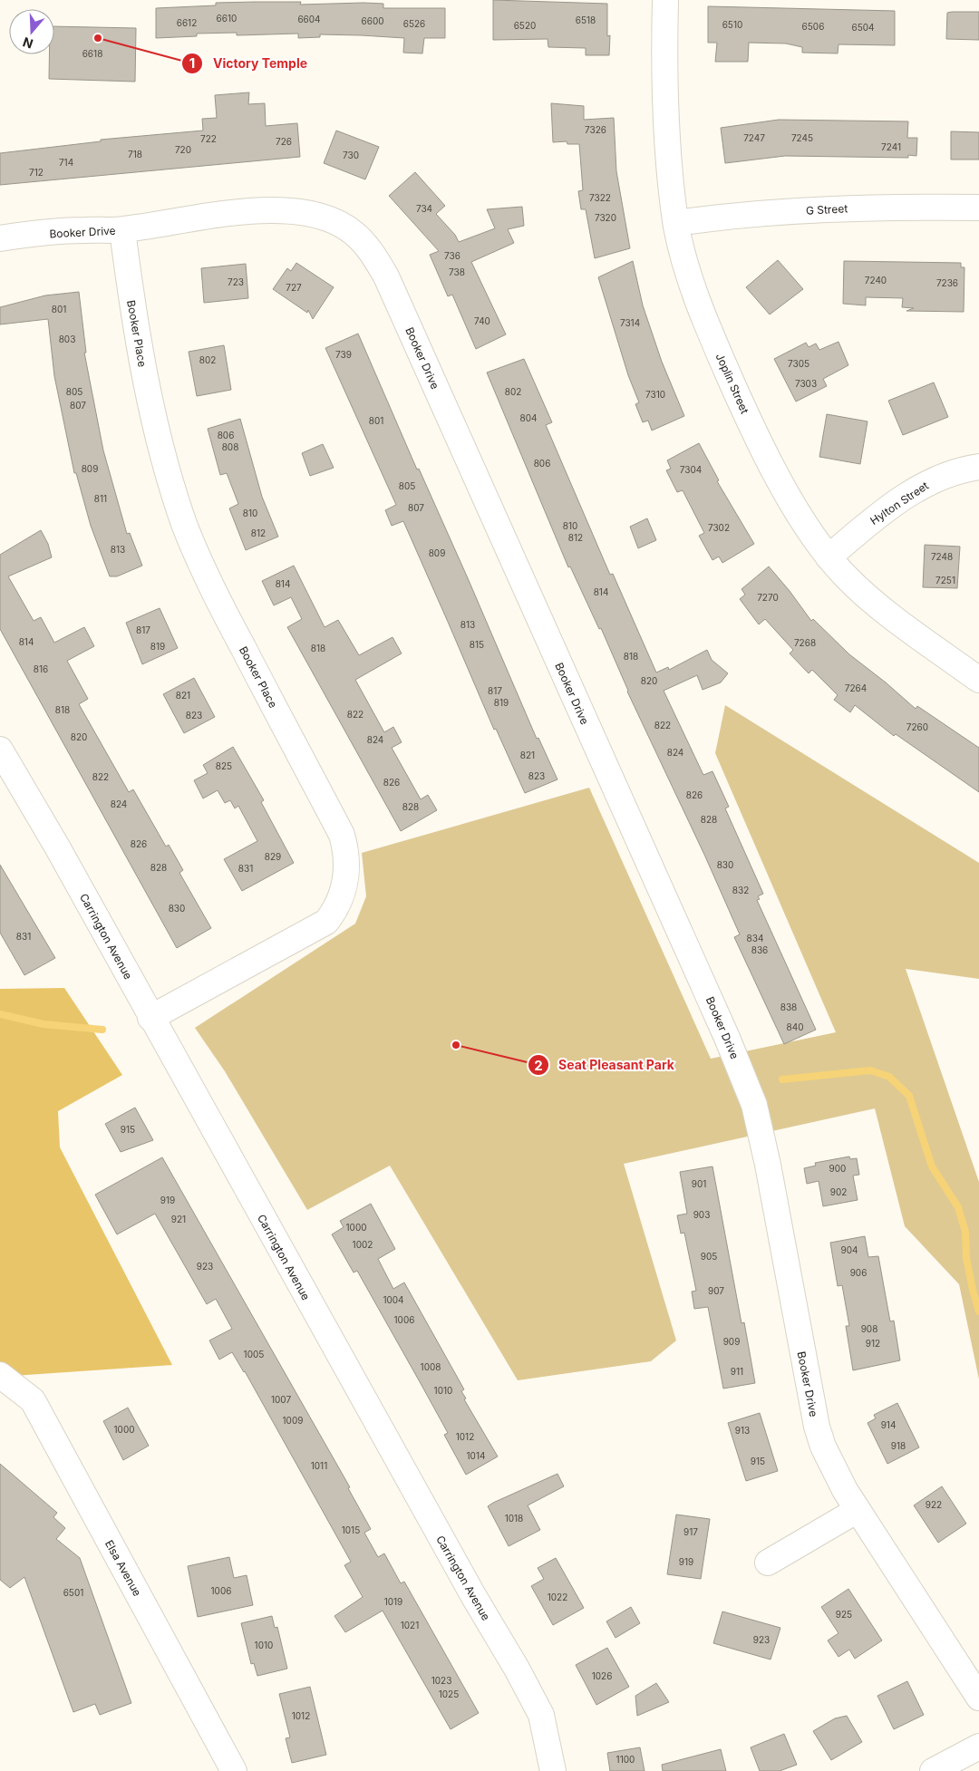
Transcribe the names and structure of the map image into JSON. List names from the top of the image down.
{
  "streets": {
    "street": [
      "G Street",
      "Booker Drive",
      "Booker Place",
      "Joplin Street",
      "Hylton Street",
      "Carrington Avenue",
      "Elsa Avenue"
    ]
  },
  "crossings": [
    ["G Street", "Joplin Street"],
    ["Booker Drive", "Booker Place"],
    ["Booker Place", "Carrington Avenue"],
    ["Joplin Street", "Hylton Street"]
  ],
  "places": ["Victory Temple", "Seat Pleasant Park"],
  "house_numbers": [
    "6610",
    "6604",
    "6518",
    "6600",
    "6612",
    "6526",
    "6510",
    "6520",
    "6506",
    "6504",
    "6618",
    "7326",
    "7247",
    "7245",
    "722",
    "726",
    "7241",
    "720",
    "718",
    "730",
    "714",
    "712",
    "7322",
    "734",
    "7320",
    "736",
    "738",
    "7240",
    "723",
    "7236",
    "727",
    "801",
    "740",
    "7314",
    "803",
    "739",
    "802",
    "7305",
    "7303",
    "805",
    "802",
    "7310",
    "807",
    "804",
    "801",
    "806",
    "808",
    "806",
    "809",
    "7304",
    "805",
    "811",
    "807",
    "810",
    "810",
    "7302",
    "812",
    "812",
    "813",
    "809",
    "7248",
    "7251",
    "814",
    "814",
    "7270",
    "813",
    "817",
    "814",
    "7268",
    "815",
    "819",
    "818",
    "818",
    "816",
    "820",
    "7264",
    "817",
    "821",
    "819",
    "818",
    "822",
    "823",
    "822",
    "7260",
    "820",
    "824",
    "824",
    "821",
    "825",
    "823",
    "822",
    "826",
    "826",
    "824",
    "828",
    "828",
    "826",
    "829",
    "830",
    "828",
    "831",
    "832",
    "830",
    "831",
    "834",
    "836",
    "838",
    "840",
    "915",
    "900",
    "901",
    "902",
    "919",
    "903",
    "921",
    "1000",
    "1002",
    "904",
    "905",
    "923",
    "906",
    "907",
    "1004",
    "1006",
    "908",
    "909",
    "912",
    "1005",
    "1008",
    "911",
    "1010",
    "1007",
    "1009",
    "914",
    "1000",
    "913",
    "1012",
    "918",
    "1014",
    "915",
    "1011",
    "922",
    "1018",
    "1015",
    "917",
    "919",
    "1006",
    "6501",
    "1022",
    "1019",
    "925",
    "1021",
    "923",
    "1010",
    "1026",
    "1023",
    "1025",
    "1012",
    "1100"
  ],
  "north": "bottom"
}
